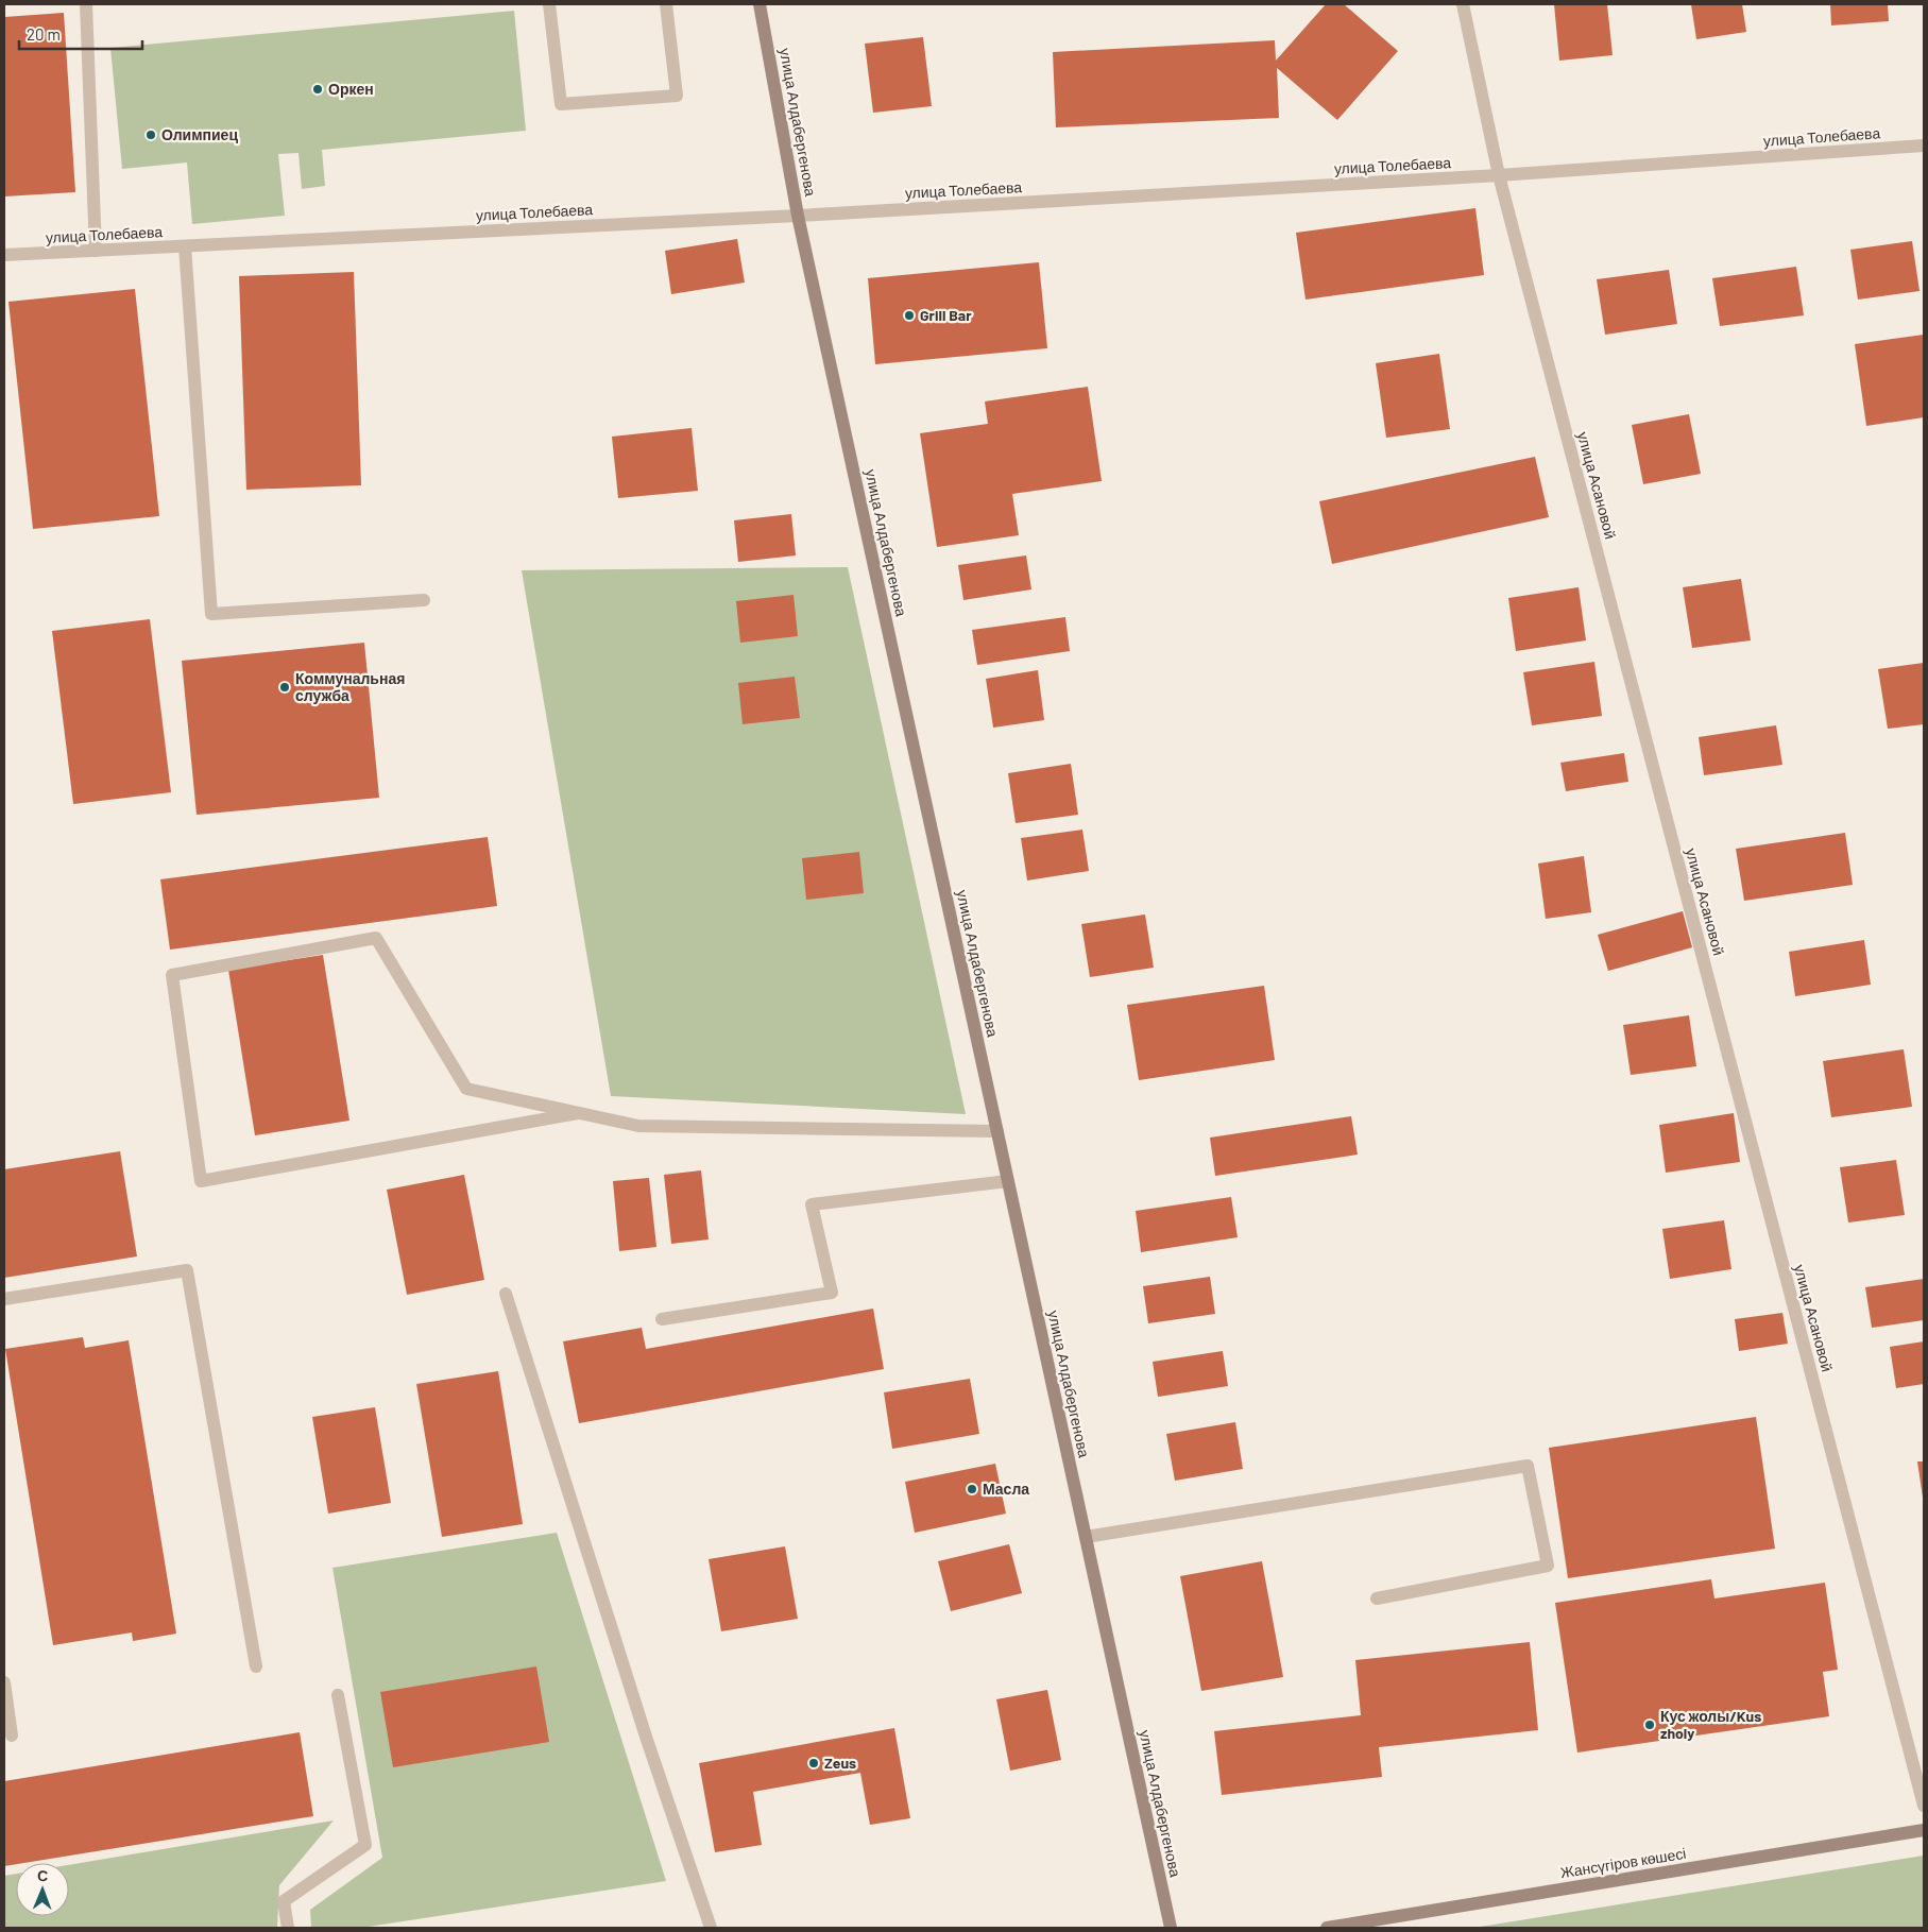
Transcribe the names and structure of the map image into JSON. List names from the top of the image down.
{
  "streets": {
    "street": [
      "улица Алдабергенова",
      "улица Толебаева",
      "улица Асановой",
      "Жансүгіров көшесі"
    ]
  },
  "crossings": [
    ["улица Алдабергенова", "улица Толебаева"],
    ["улица Толебаева", "улица Асановой"]
  ],
  "places": [
    "Оркен",
    "Олимпиец",
    "Grill Bar",
    "Коммунальная служба",
    "Масла",
    "Кус жолы/Kus zholy",
    "Zeus"
  ],
  "scale_bar": "20 m",
  "north": "top"
}
